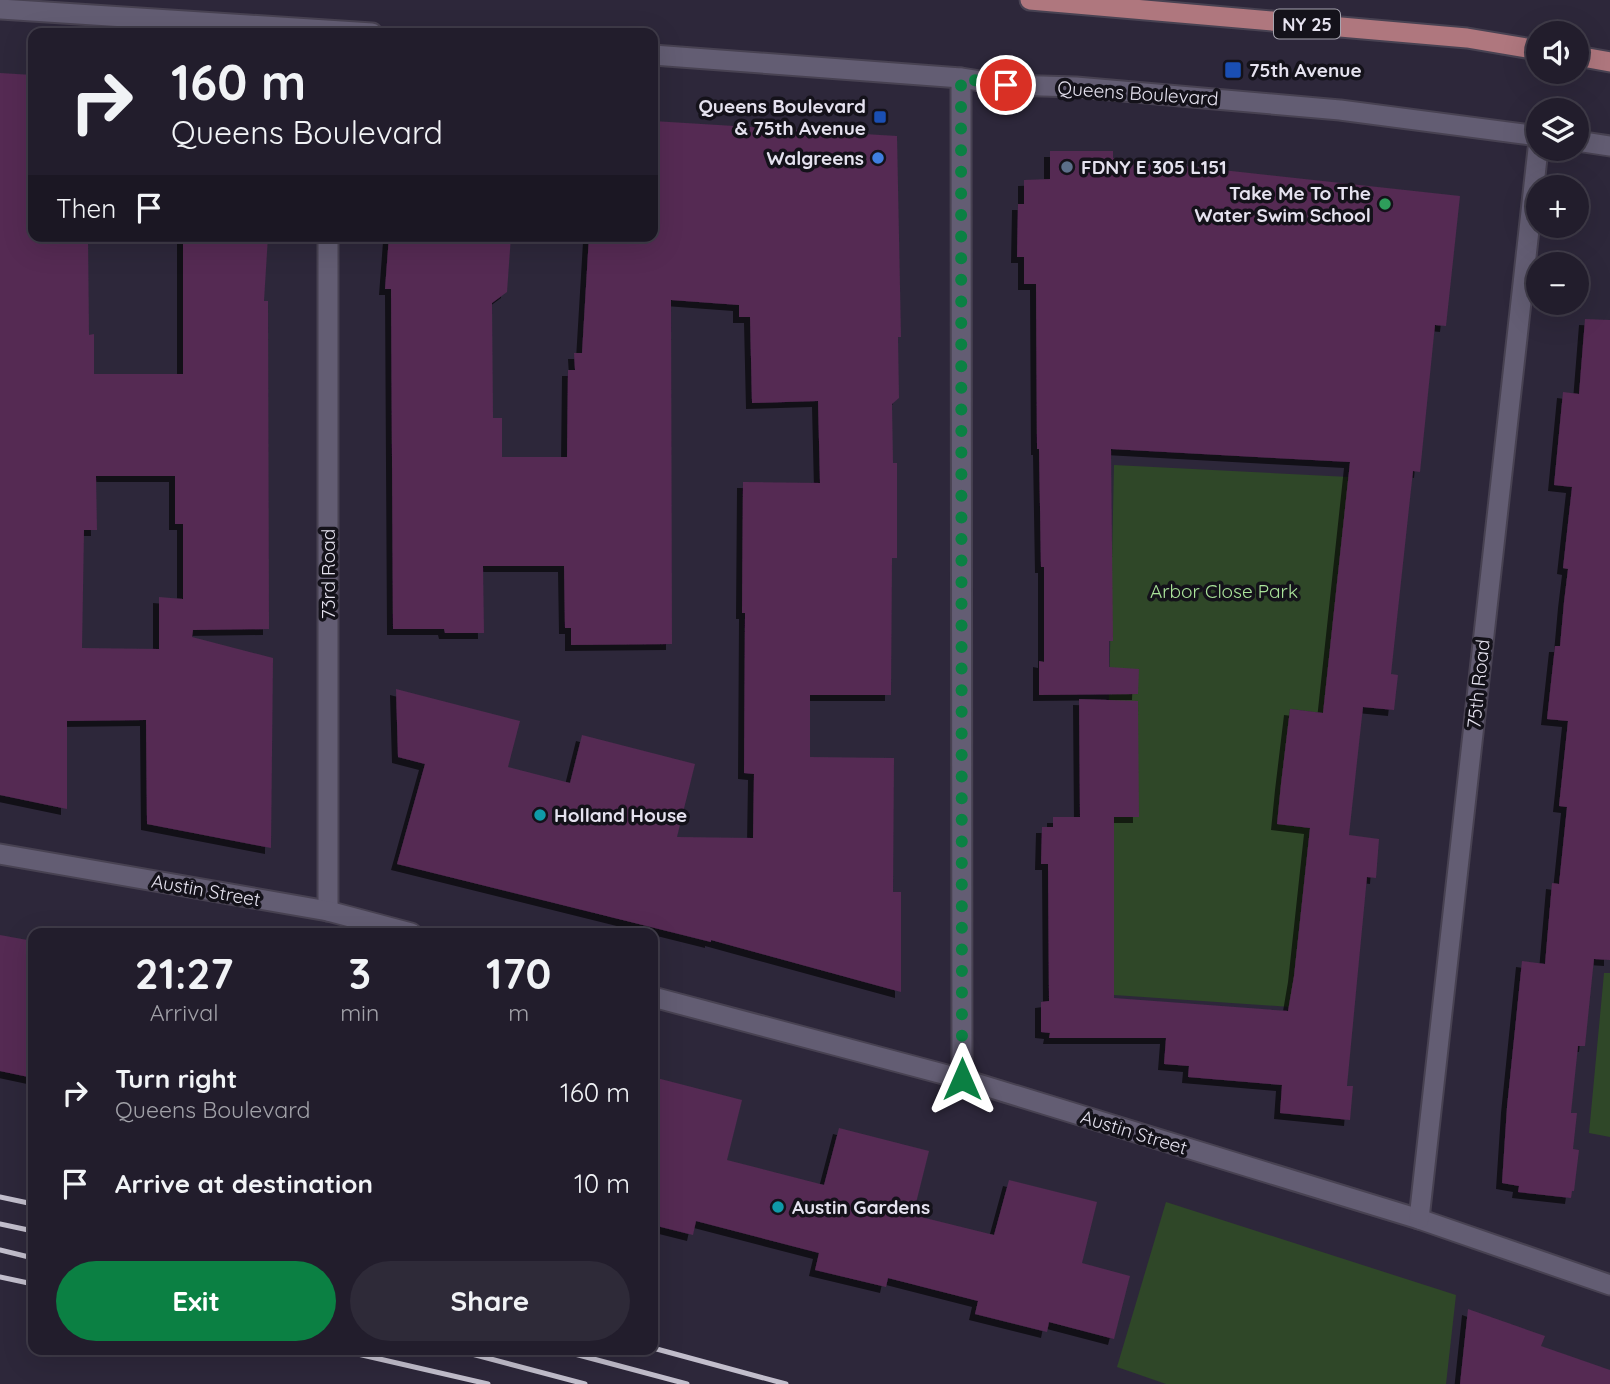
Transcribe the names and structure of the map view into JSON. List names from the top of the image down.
{
  "streets": {
    "main road": ["NY 25"],
    "street": [
      "Queens Boulevard",
      "73rd Road",
      "75th Road",
      "Austin Street"
    ]
  },
  "crossings": [
    ["73rd Road", "Austin Street"],
    ["75th Road", "Austin Street"]
  ],
  "parks": ["Arbor Close Park"],
  "places": {
    "transit": ["75th Avenue", "Queens Boulevard & 75th Avenue"],
    "other": [
      "Walgreens",
      "FDNY E 305 L151",
      "Take Me To The Water Swim School",
      "Holland House",
      "Austin Gardens"
    ]
  },
  "page": {
    "map_buttons": ["+", "−"],
    "turn": ["160 m", "Queens Boulevard"],
    "then": "Then",
    "eta": [
      "21:27",
      "Arrival",
      "3",
      "min",
      "170",
      "m"
    ],
    "list": [
      {
        "name": "Turn right",
        "note": "Queens Boulevard",
        "value": "160 m"
      },
      {
        "name": "Arrive at destination",
        "value": "10 m"
      }
    ],
    "buttons": ["Exit", "Share"]
  }
}
